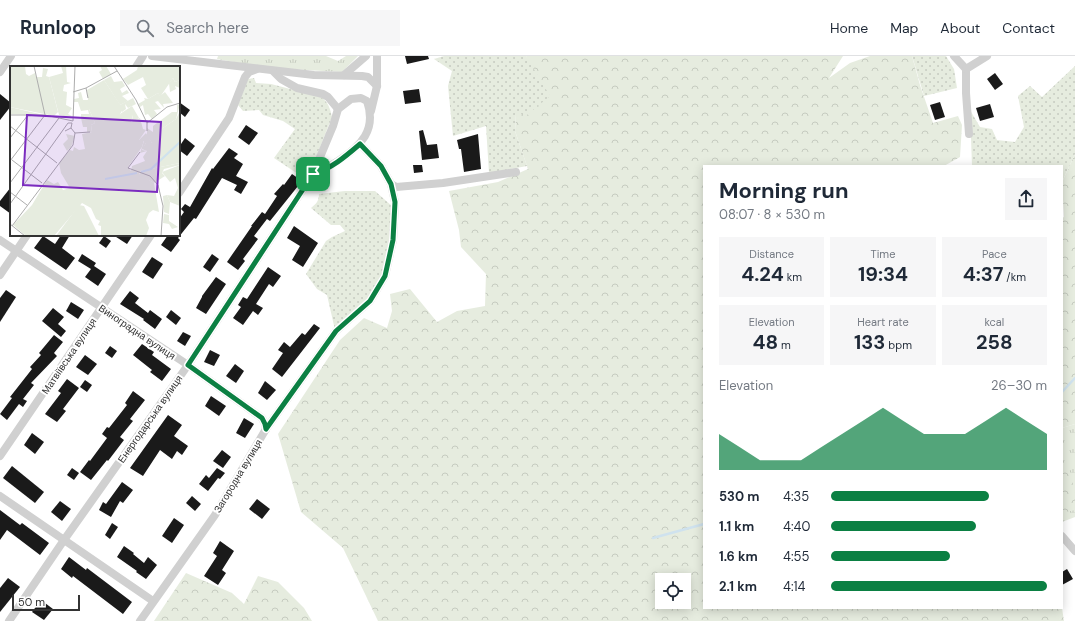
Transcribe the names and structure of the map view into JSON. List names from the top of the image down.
{
  "streets": {
    "street": [
      "Виноградна вулиця",
      "Матвіївська вулиця",
      "Енергодарська вулиця",
      "Загородна вулиця"
    ]
  },
  "crossings": [
    ["Виноградна вулиця", "Матвіївська вулиця"],
    ["Виноградна вулиця", "Енергодарська вулиця"],
    ["Виноградна вулиця", "Загородна вулиця"]
  ],
  "scale_bar": "50 m",
  "page": {
    "header": "Runloop",
    "search": "Search here",
    "nav": [
      "Home",
      "Map",
      "About",
      "Contact"
    ],
    "heading": ["Morning run", "08:07 · 8 × 530 m"],
    "stats": [
      ["Distance", "4.24 km"],
      ["Time", "19:34"],
      ["Pace", "4:37 /km"],
      ["Elevation", "48 m"],
      ["Heart rate", "133 bpm"],
      ["kcal", "258"]
    ],
    "chart": ["Elevation", "26–30 m"],
    "list": [
      {
        "name": "530 m",
        "note": "4:35"
      },
      {
        "name": "1.1 km",
        "note": "4:40"
      },
      {
        "name": "1.6 km",
        "note": "4:55"
      },
      {
        "name": "2.1 km",
        "note": "4:14"
      }
    ],
    "scale": "50 m"
  }
}
